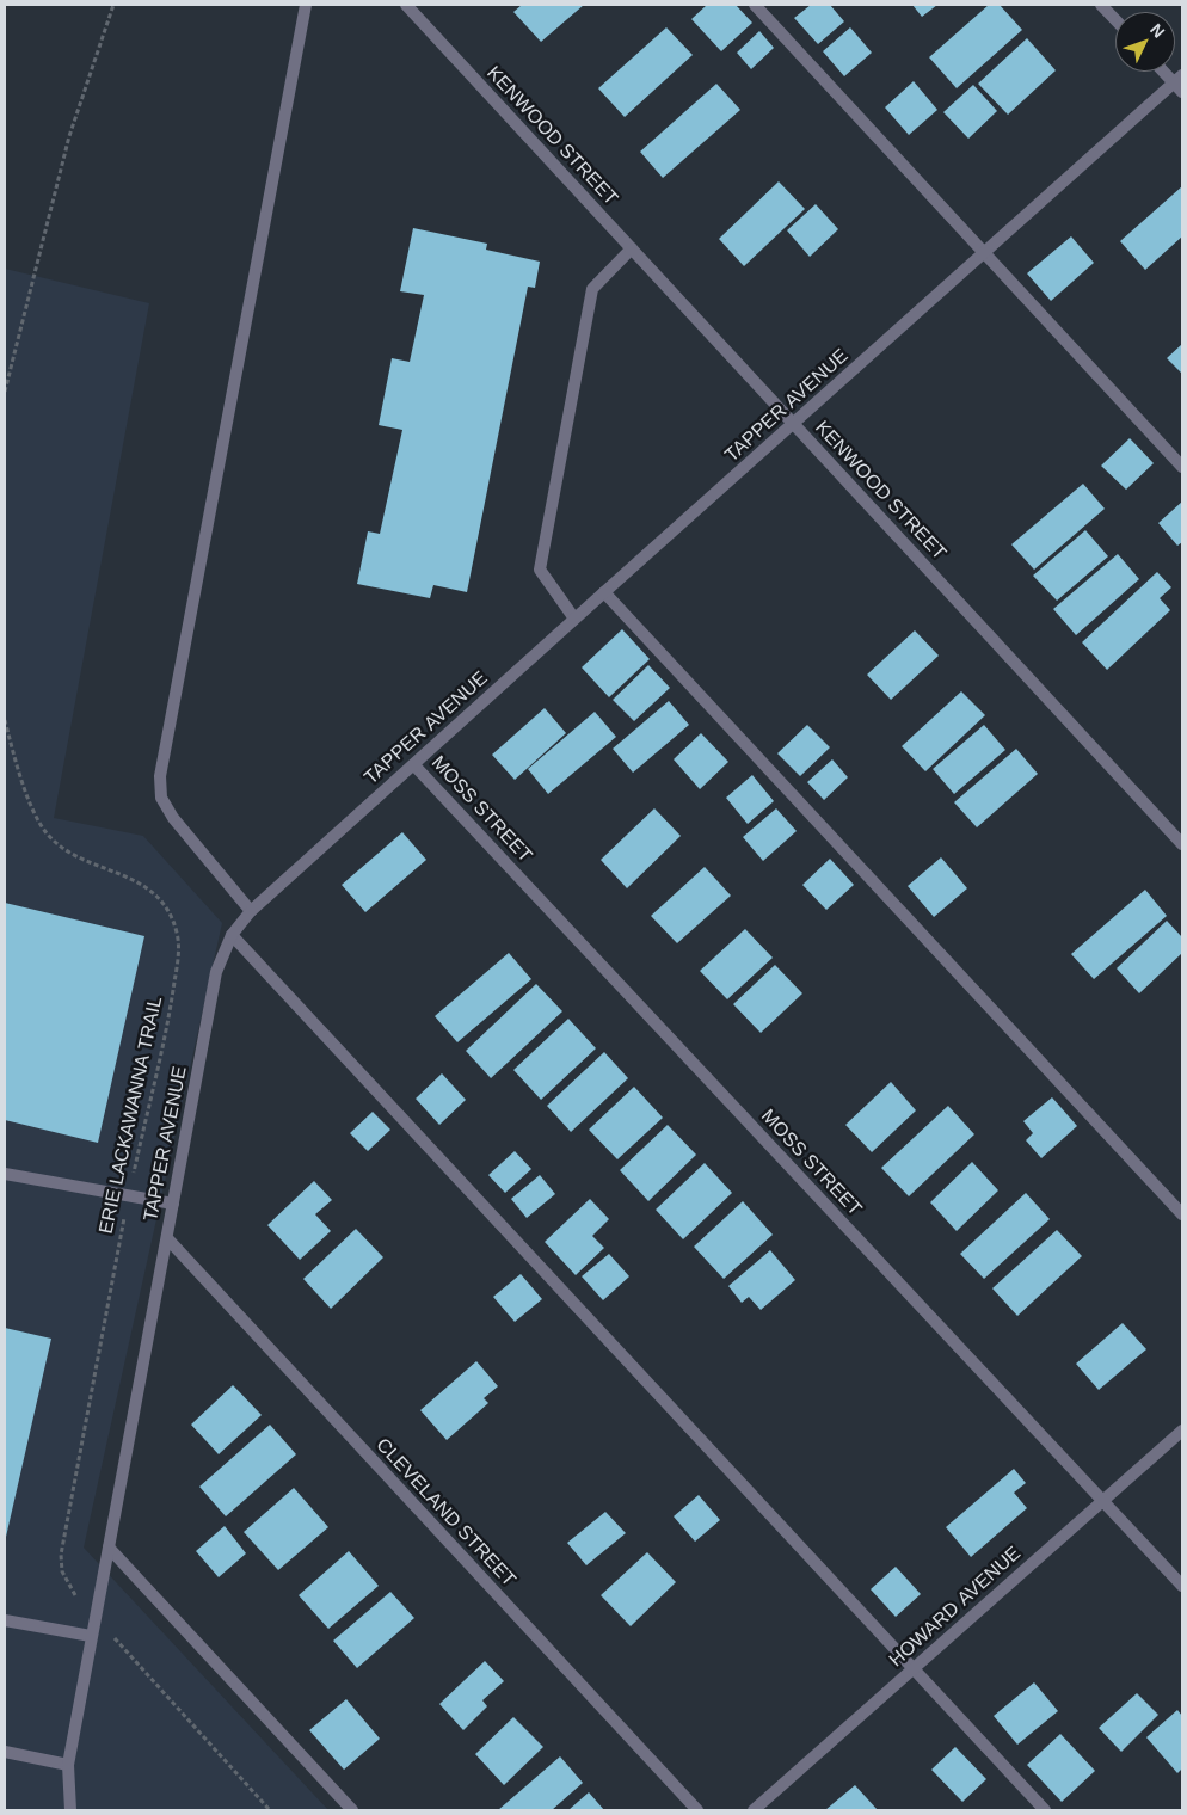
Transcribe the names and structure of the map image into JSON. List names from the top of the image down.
{
  "streets": {
    "street": [
      "KENWOOD STREET",
      "TAPPER AVENUE",
      "MOSS STREET",
      "CLEVELAND STREET",
      "HOWARD AVENUE"
    ],
    "path": ["ERIE LACKAWANNA TRAIL"]
  },
  "crossings": [
    ["KENWOOD STREET", "TAPPER AVENUE"],
    ["TAPPER AVENUE", "MOSS STREET"],
    ["TAPPER AVENUE", "CLEVELAND STREET"],
    ["MOSS STREET", "HOWARD AVENUE"]
  ],
  "north": "top right"
}
